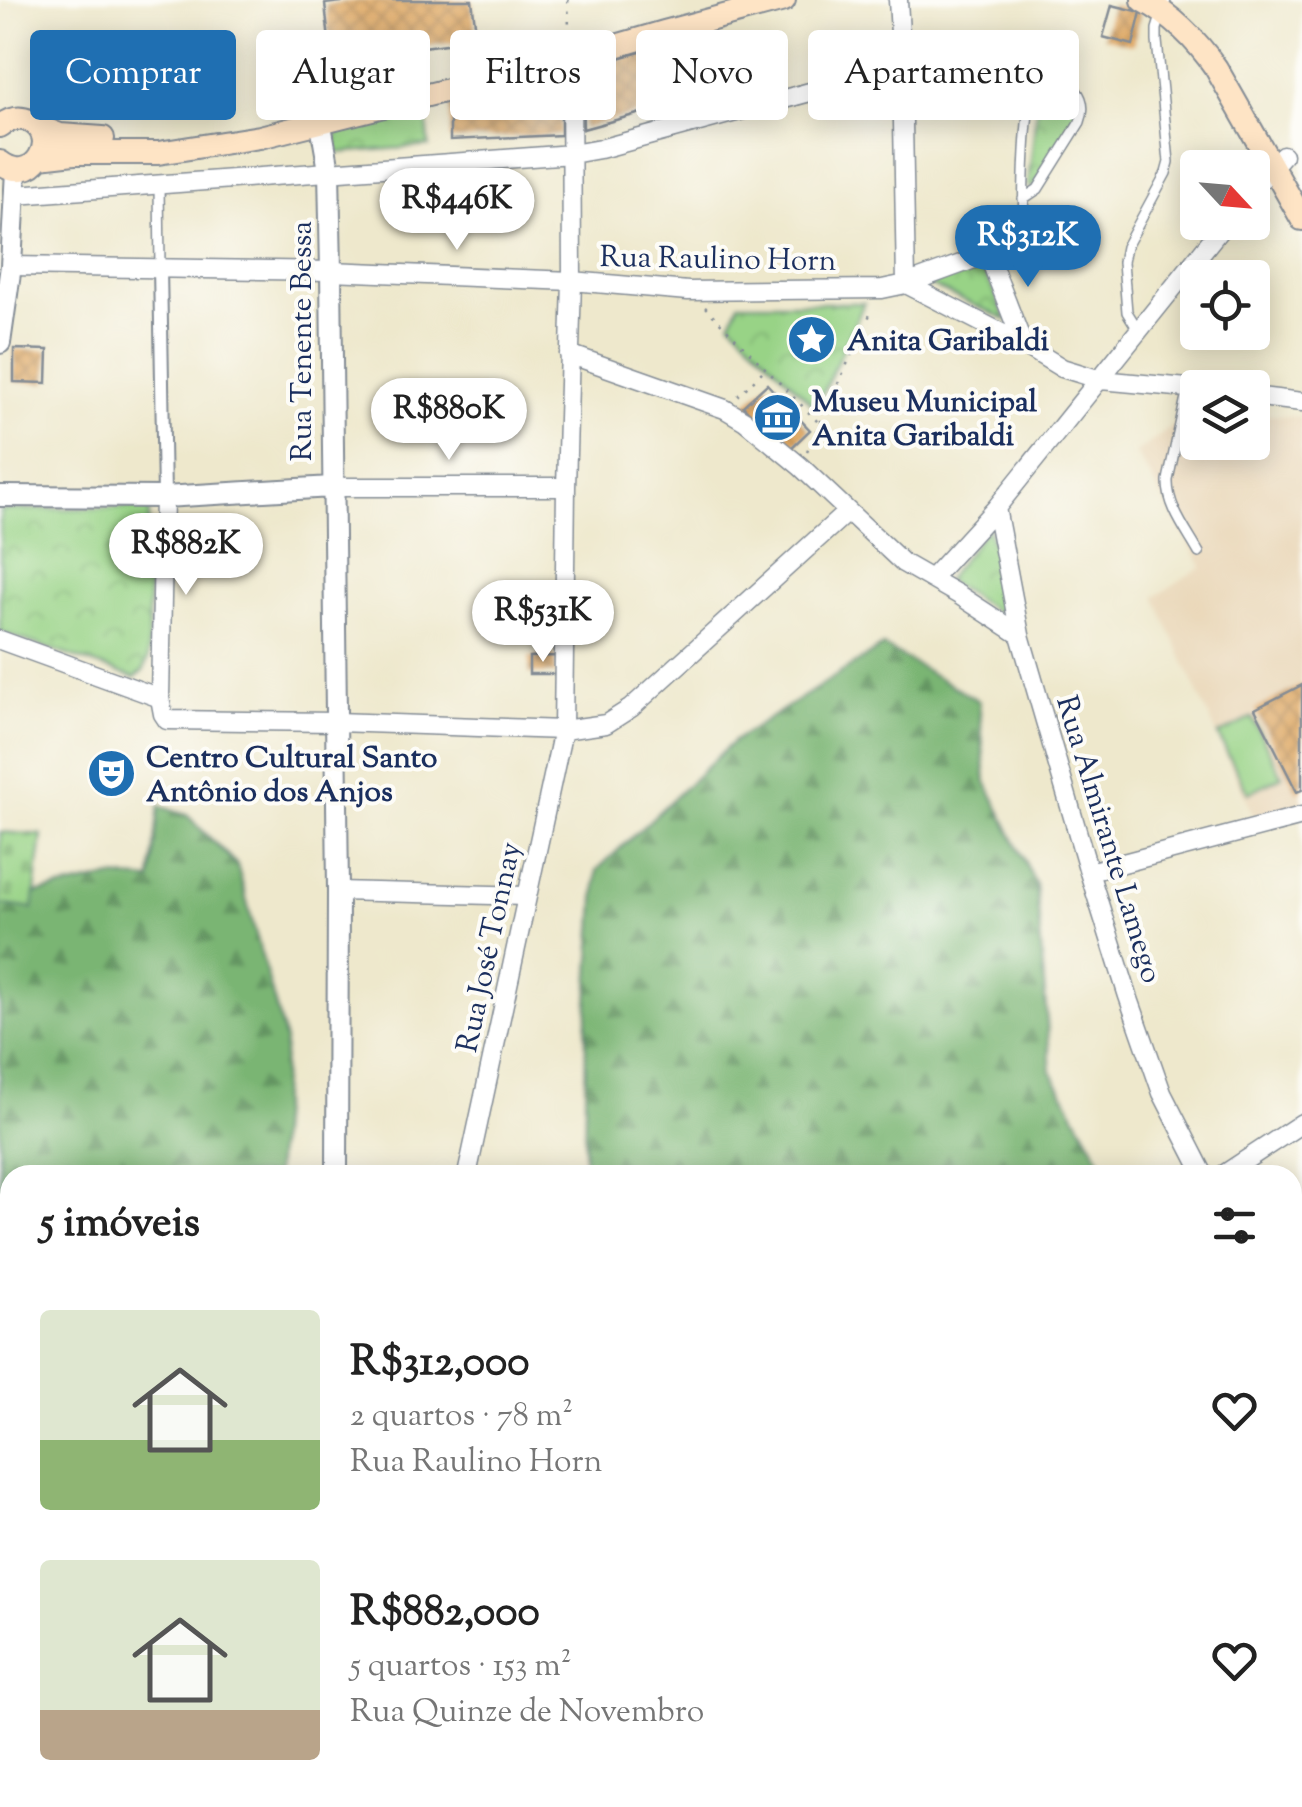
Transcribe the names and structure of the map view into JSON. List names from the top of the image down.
{
  "streets": {
    "street": [
      "Rua Raulino Horn",
      "Rua Tenente Bessa",
      "Rua Almirante Lamego",
      "Rua José Tonnay"
    ]
  },
  "crossings": [
    ["Rua Raulino Horn", "Rua Tenente Bessa"],
    ["Rua Raulino Horn", "Rua José Tonnay"]
  ],
  "places": {
    "place": ["Anita Garibaldi"],
    "museum": ["Museu Municipal Anita Garibaldi"],
    "theatre": ["Centro Cultural Santo Antônio dos Anjos"]
  },
  "north": "bottom right",
  "page": {
    "chip": [
      "Comprar",
      "Alugar",
      "Filtros",
      "Novo",
      "Apartamento"
    ],
    "price": [
      "R$446K",
      "R$312K",
      "R$880K",
      "R$882K",
      "R$531K"
    ],
    "heading": "5 imóveis",
    "list": [
      {
        "name": "R$312,000",
        "note": "2 quartos · 78 m² · Rua Raulino Horn"
      },
      {
        "name": "R$882,000",
        "note": "5 quartos · 153 m² · Rua Quinze de Novembro"
      }
    ]
  }
}
